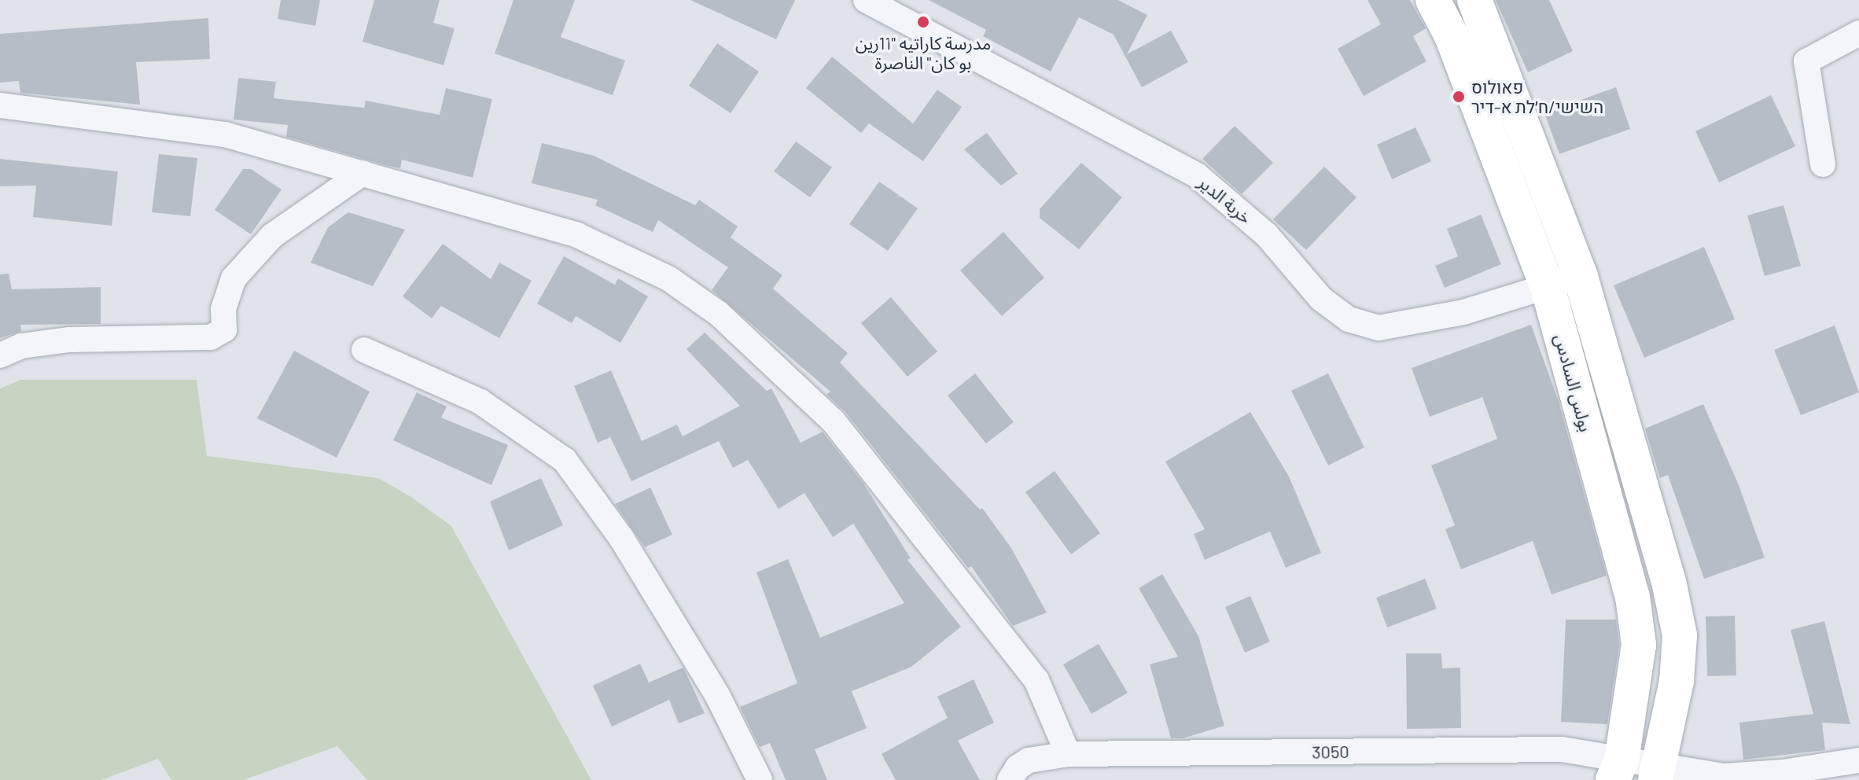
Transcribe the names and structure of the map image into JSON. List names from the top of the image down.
{
  "streets": {
    "street": ["خربة الدير", "بولس السادس", "3050"]
  },
  "crossings": [
    ["خربة الدير", "بولس السادس"],
    ["بولس السادس", "3050"]
  ],
  "places": ["مدرسة كاراتيه \"11رين بو كان\" الناصرة", "פאולוס השישי/ח׳לת א-דיר"]
}
